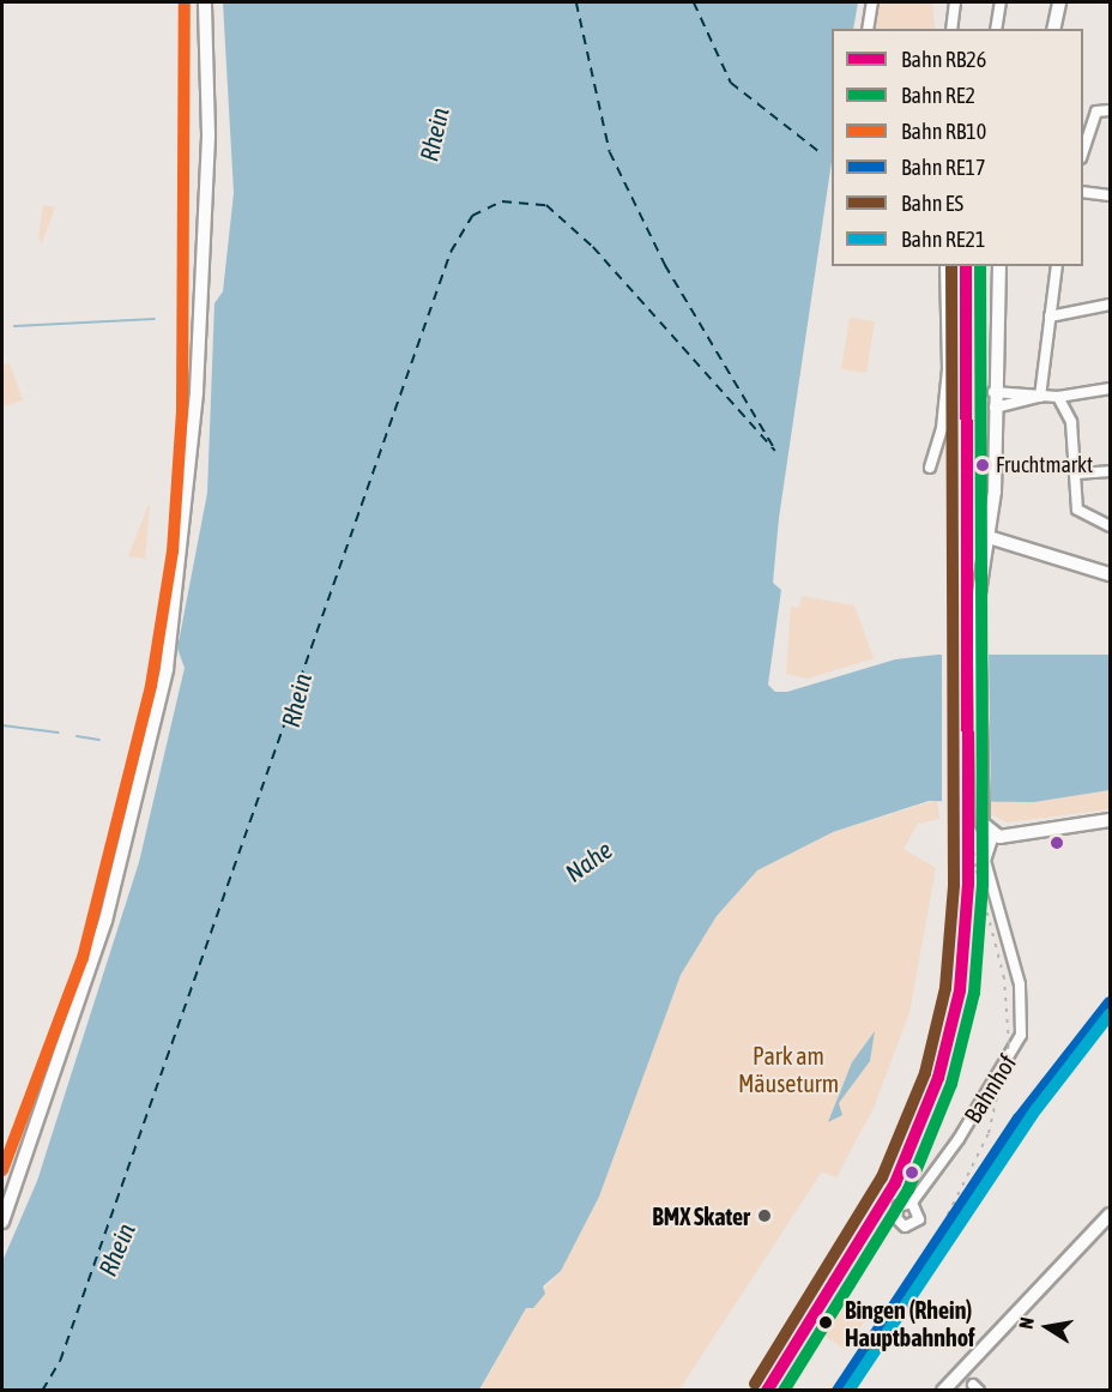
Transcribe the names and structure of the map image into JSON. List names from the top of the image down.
{
  "streets": {
    "street": ["Bahnhof"]
  },
  "water": ["Rhein", "Nahe"],
  "parks": ["Park am Mäuseturm"],
  "places": ["Fruchtmarkt", "BMX Skater", "Bingen (Rhein) Hauptbahnhof"],
  "lines": [
    "rail line RB10",
    "rail line RB26",
    "rail line RE2",
    "rail line ES",
    "rail line RE17",
    "rail line RE21"
  ],
  "legend": [
    "Bahn RB26",
    "Bahn RE2",
    "Bahn RB10",
    "Bahn RE17",
    "Bahn ES",
    "Bahn RE21"
  ],
  "north": "left"
}
